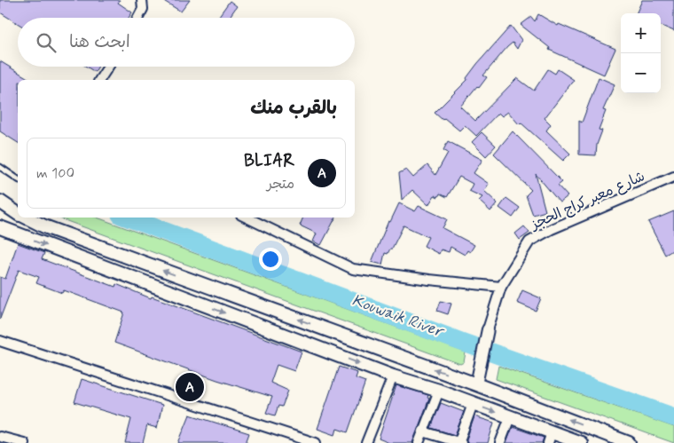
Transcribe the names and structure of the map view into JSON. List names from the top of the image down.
{
  "streets": {
    "street": ["شارع معبر كراج الحجز"]
  },
  "water": ["Kouwaik River"],
  "page": {
    "map_buttons": ["+", "−"],
    "search": "ابحث هنا",
    "heading": "بالقرب منك",
    "list": [
      {
        "mark": "A",
        "name": "BLIAR",
        "note": "متجر",
        "value": "100 m"
      }
    ],
    "pins": "A"
  }
}
